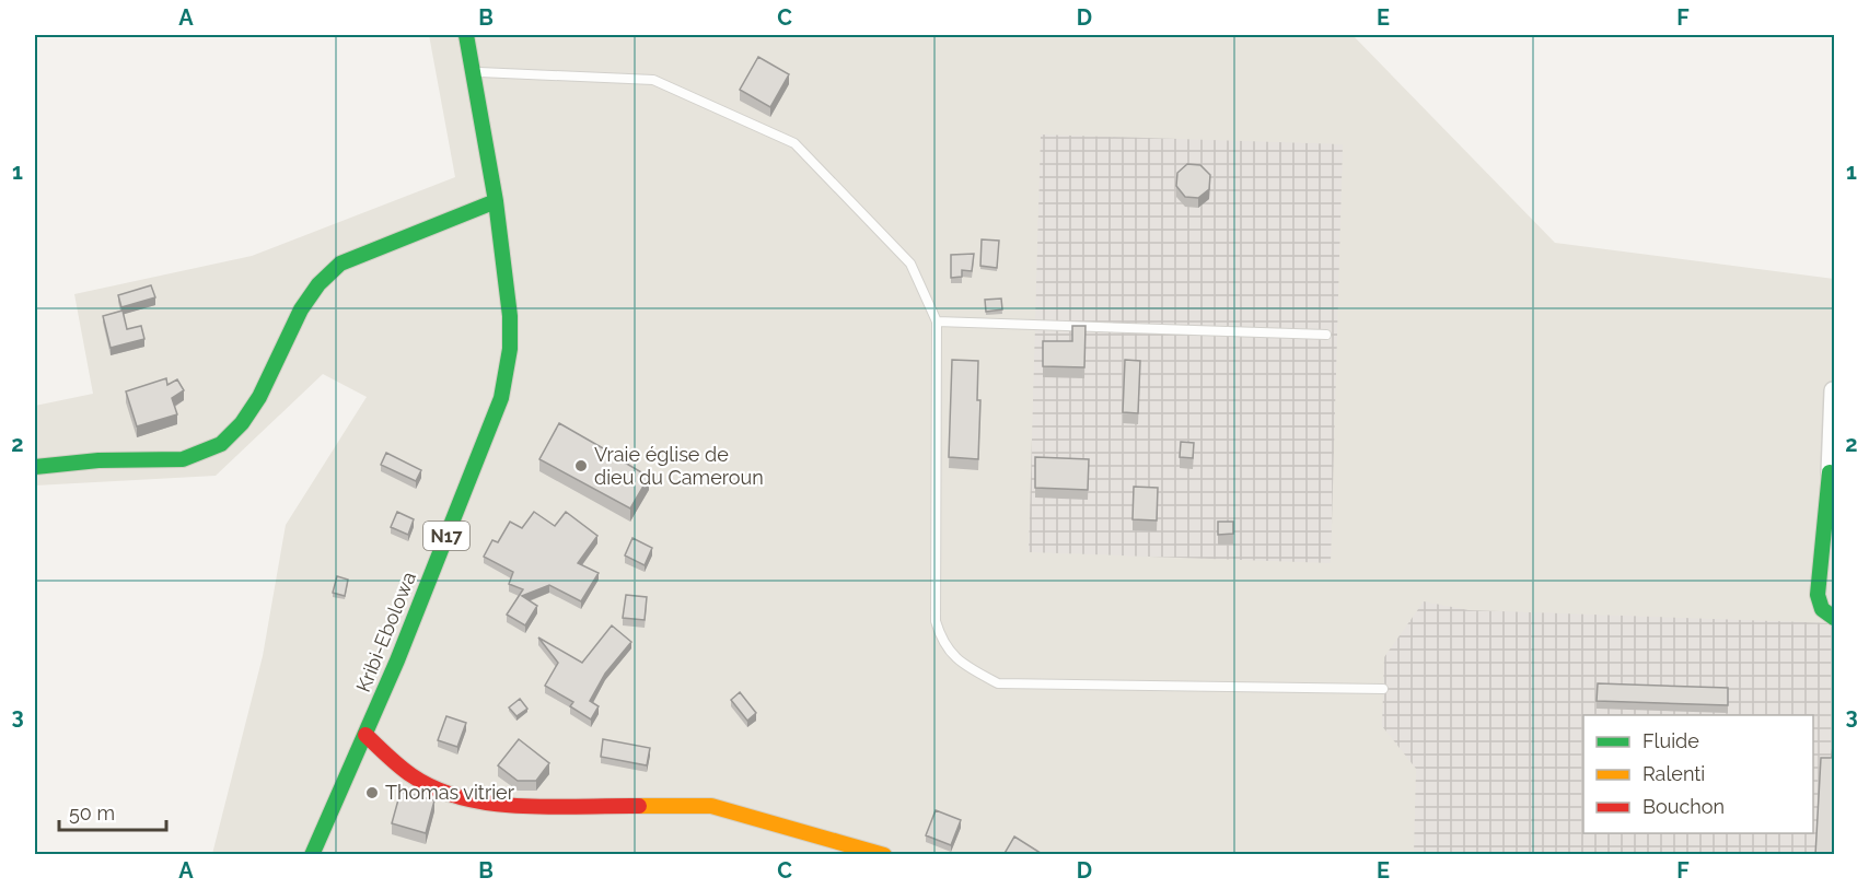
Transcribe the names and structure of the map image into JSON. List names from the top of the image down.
{
  "streets": {
    "main road": ["N17", "Kribi-Ebolowa"]
  },
  "places": ["Vraie église de dieu du Cameroun", "Thomas vitrier"],
  "legend": ["Fluide", "Ralenti", "Bouchon"],
  "scale_bar": "50 m",
  "grid": {
    "columns": [
      "A",
      "B",
      "C",
      "D",
      "E",
      "F"
    ],
    "rows": ["1", "2", "3"]
  }
}
